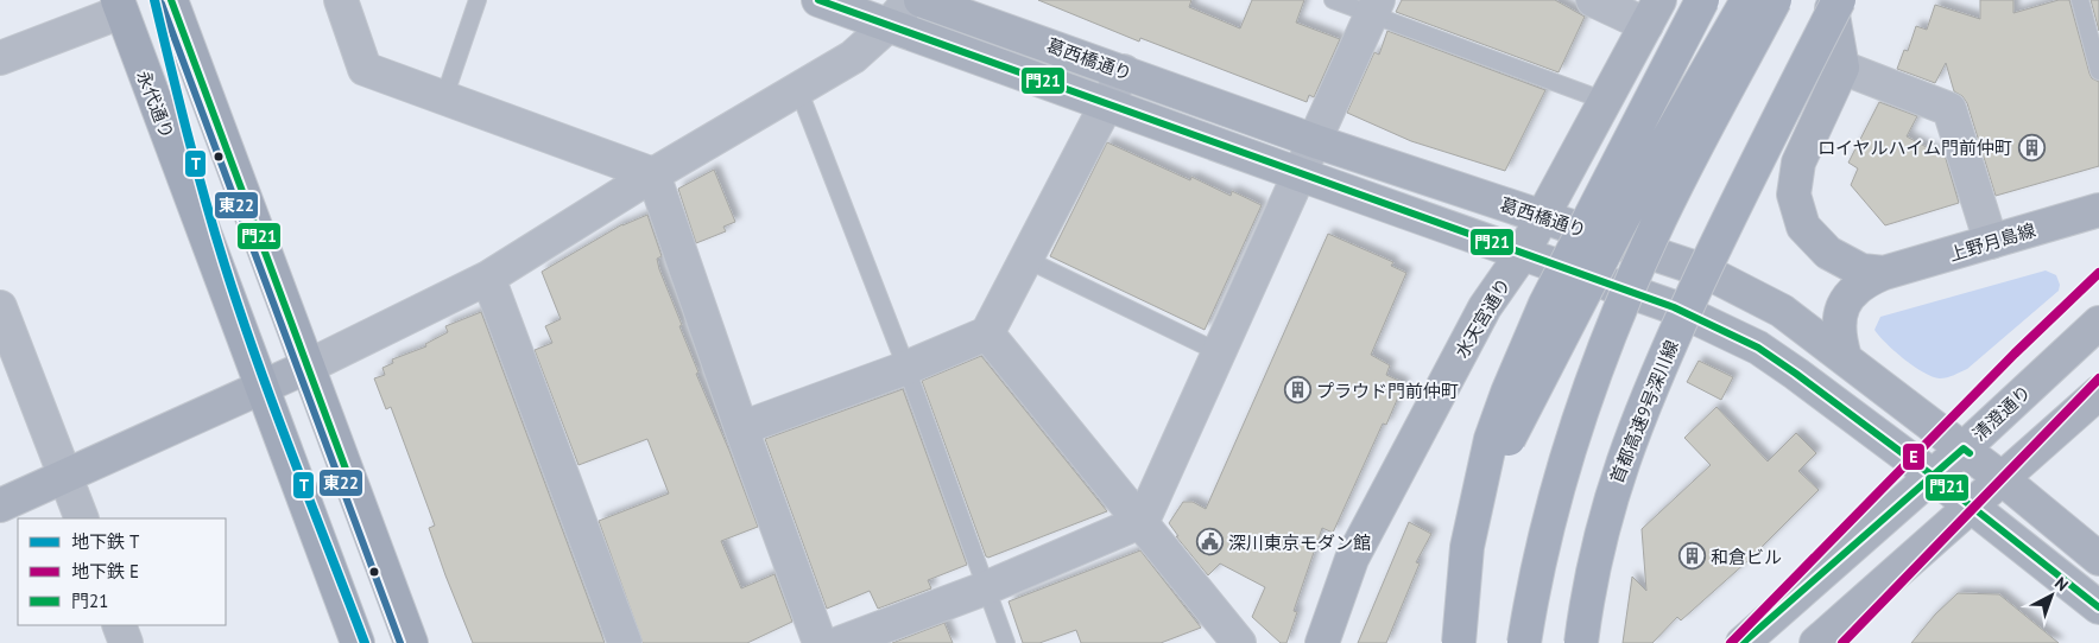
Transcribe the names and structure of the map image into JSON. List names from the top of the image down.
{
  "streets": {
    "highway": ["首都高速9号深川線"],
    "main road": [
      "葛西橋通り",
      "永代通り",
      "上野月島線",
      "水天宮通り",
      "清澄通り"
    ]
  },
  "crossings": [
    ["葛西橋通り", "水天宮通り"],
    ["葛西橋通り", "清澄通り"]
  ],
  "places": {
    "building": ["ロイヤルハイム門前仲町", "プラウド門前仲町", "和倉ビル"],
    "public building": ["深川東京モダン館"]
  },
  "lines": [
    "metro line T",
    "transit line 門21",
    "transit line 東22",
    "metro line E"
  ],
  "legend": ["地下鉄 T", "地下鉄 E", "門21"],
  "north": "top right"
}
